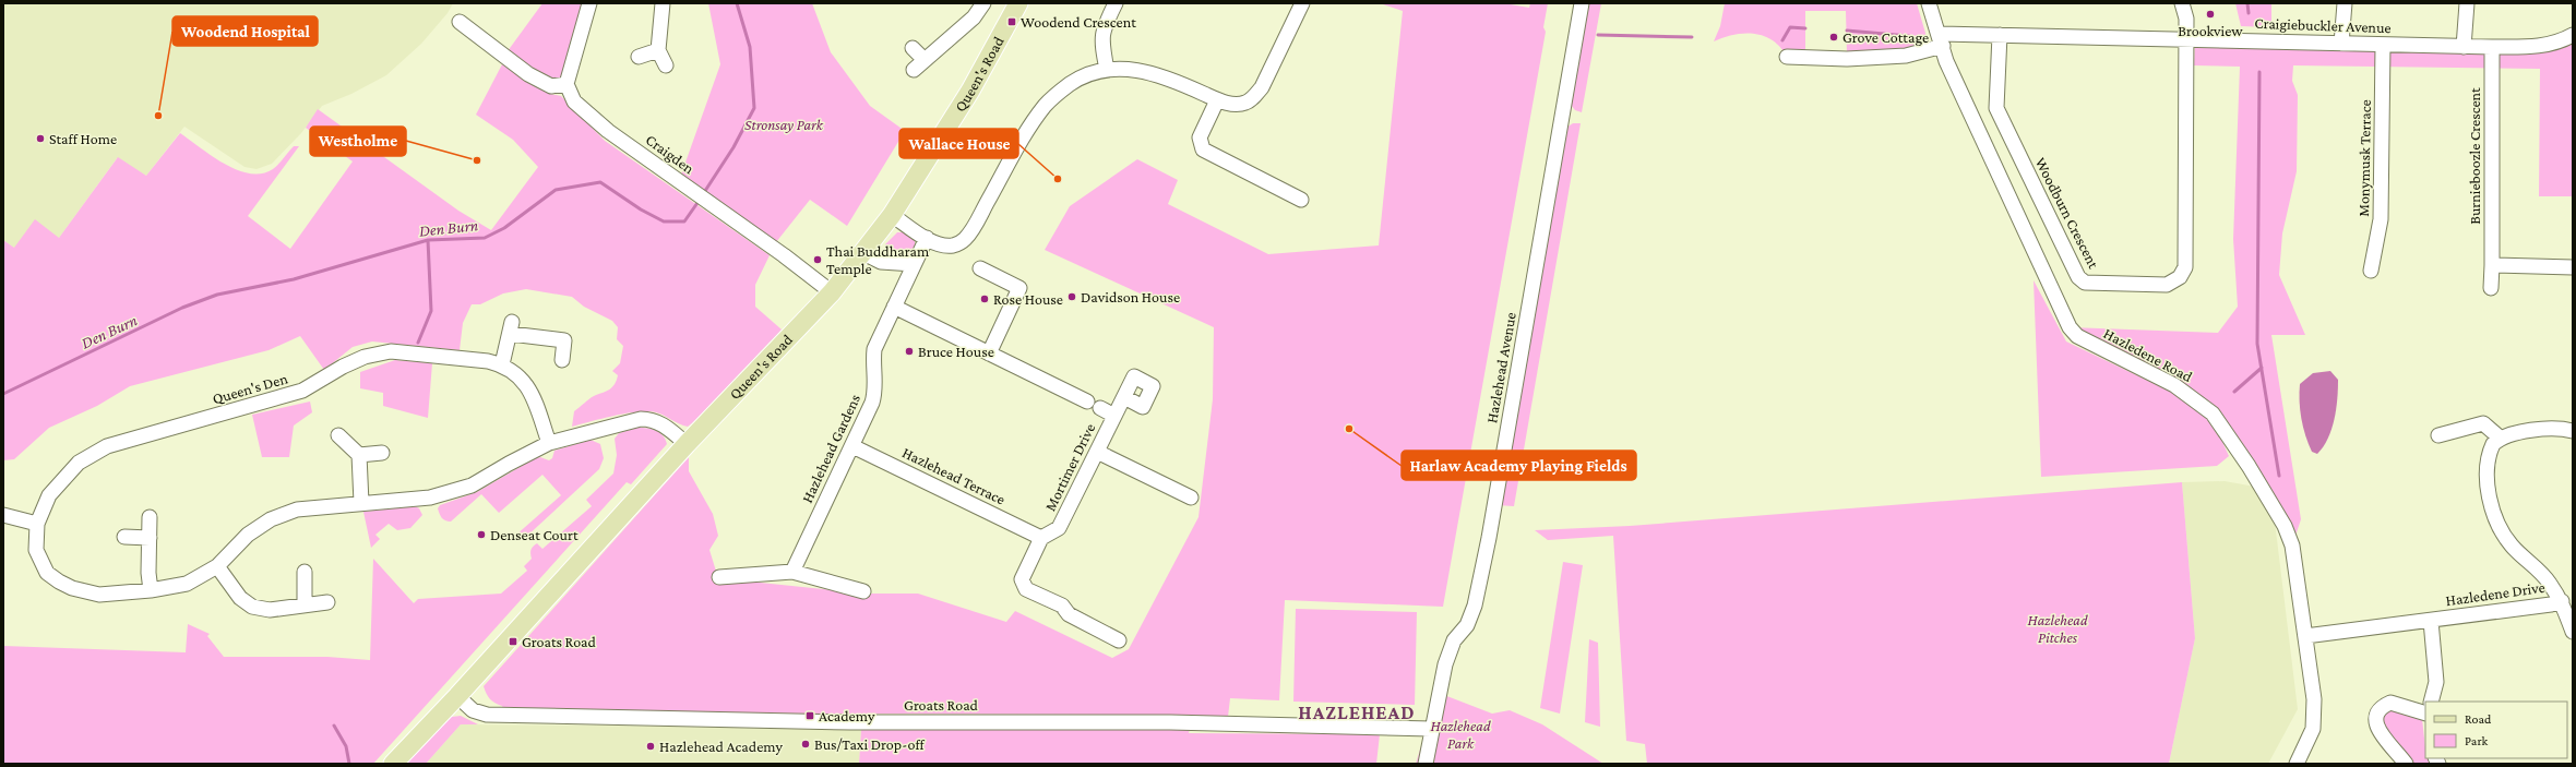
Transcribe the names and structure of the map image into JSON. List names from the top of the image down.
{
  "streets": {
    "main road": ["Queen's Road"],
    "street": [
      "Craigiebuckler Avenue",
      "Craigden",
      "Burnieboozle Crescent",
      "Monymusk Terrace",
      "Woodburn Crescent",
      "Hazledene Road",
      "Hazlehead Avenue",
      "Queen's Den",
      "Hazlehead Gardens",
      "Mortimer Drive",
      "Hazlehead Terrace",
      "Hazledene Drive",
      "Groats Road"
    ]
  },
  "crossings": [
    ["Craigiebuckler Avenue", "Burnieboozle Crescent"],
    ["Craigiebuckler Avenue", "Monymusk Terrace"],
    ["Craigiebuckler Avenue", "Woodburn Crescent"],
    ["Craigiebuckler Avenue", "Hazledene Road"],
    ["Queen's Road", "Craigden"],
    ["Queen's Road", "Queen's Den"],
    ["Queen's Road", "Groats Road"],
    ["Hazledene Road", "Hazledene Drive"],
    ["Hazlehead Avenue", "Groats Road"],
    ["Hazlehead Gardens", "Hazlehead Terrace"],
    ["Mortimer Drive", "Hazlehead Terrace"]
  ],
  "districts": ["HAZLEHEAD"],
  "water": ["Den Burn"],
  "parks": ["Stronsay Park", "Hazlehead Pitches", "Hazlehead Park"],
  "places": {
    "other": [
      "Brookview",
      "Grove Cottage",
      "Woodend Hospital",
      "Staff Home",
      "Westholme",
      "Wallace House",
      "Thai Buddharam Temple",
      "Davidson House",
      "Rose House",
      "Bruce House",
      "Harlaw Academy Playing Fields",
      "Denseat Court",
      "Bus/Taxi Drop-off",
      "Hazlehead Academy"
    ],
    "transit": ["Woodend Crescent", "Groats Road", "Academy"]
  },
  "legend": ["Road", "Park"]
}
